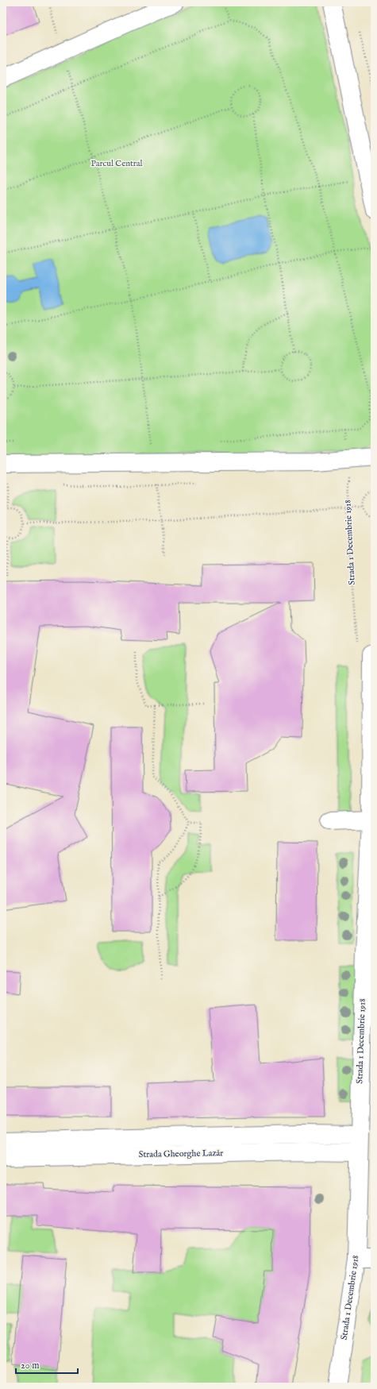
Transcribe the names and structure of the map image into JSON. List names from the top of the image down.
{
  "streets": {
    "street": ["Strada 1 Decembrie 1918", "Strada Gheorghe Lazăr"]
  },
  "crossings": [
    ["Strada 1 Decembrie 1918", "Strada Gheorghe Lazăr"]
  ],
  "parks": ["Parcul Central"],
  "scale_bar": "20 m"
}
